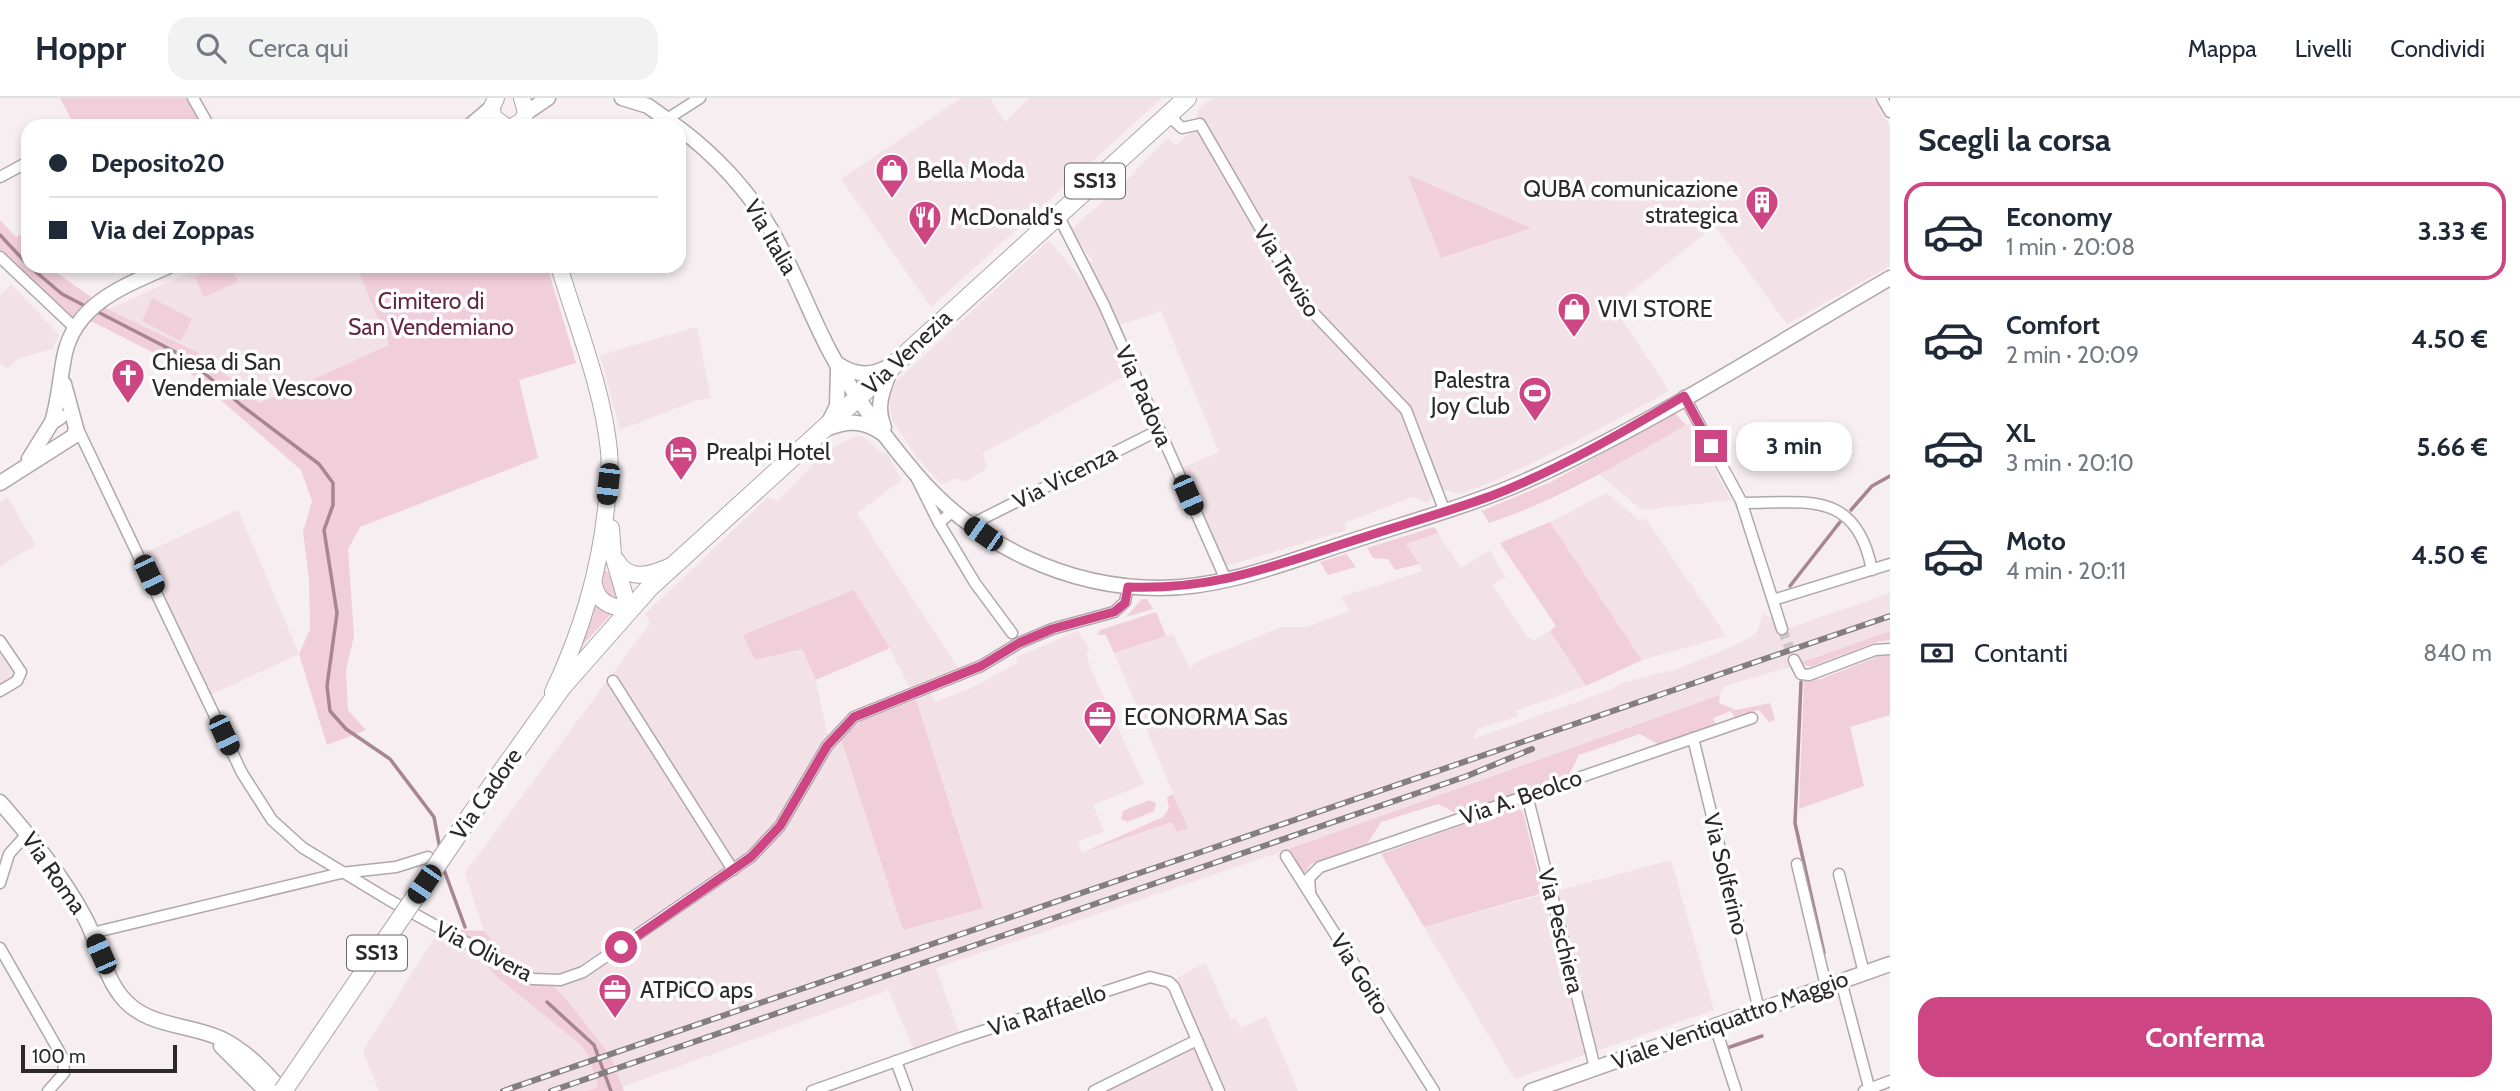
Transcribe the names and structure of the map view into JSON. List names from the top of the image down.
{
  "streets": {
    "main road": ["SS13", "Via Venezia", "Via Cadore"],
    "street": [
      "Via Italia",
      "Via Treviso",
      "Via Padova",
      "Via Vicenza",
      "Via A. Beolco",
      "Via Roma",
      "Via Solferino",
      "Via Peschiera",
      "Via Olivera",
      "Via Goito",
      "Via Raffaello",
      "Viale Ventiquattro Maggio"
    ]
  },
  "crossings": [
    ["Via Italia", "Via Treviso"],
    ["Via Italia", "Via Venezia"],
    ["Via Italia", "Via Padova"],
    ["Via Italia", "Via Vicenza"],
    ["Via Italia", "Via Olivera"],
    ["Via Treviso", "Via Venezia"],
    ["Via Venezia", "Via Padova"],
    ["Via Venezia", "Via Cadore"],
    ["Via Padova", "Via Vicenza"],
    ["Via Cadore", "Via Roma"],
    ["Via A. Beolco", "Via Solferino"],
    ["Via A. Beolco", "Via Peschiera"],
    ["Via A. Beolco", "Via Goito"],
    ["Via Solferino", "Viale Ventiquattro Maggio"],
    ["Via Peschiera", "Viale Ventiquattro Maggio"]
  ],
  "parks": ["Cimitero di San Vendemiano"],
  "places": {
    "shop": ["Bella Moda", "VIVI STORE"],
    "building": ["QUBA comunicazione strategica"],
    "restaurant": ["McDonald's"],
    "church": ["Chiesa di San Vendemiale Vescovo"],
    "sports": ["Palestra Joy Club"],
    "hotel": ["Prealpi Hotel"],
    "office": ["ECONORMA Sas", "ATPiCO aps"]
  },
  "scale_bar": "100 m",
  "page": {
    "header": "Hoppr",
    "search": "Cerca qui",
    "nav": ["Mappa", "Livelli", "Condividi"],
    "heading": "Scegli la corsa",
    "banner": ["Deposito20", "Via dei Zoppas"],
    "list": [
      {
        "name": "Economy",
        "note": "1 min · 20:08",
        "value": "3.33 €"
      },
      {
        "name": "Comfort",
        "note": "2 min · 20:09",
        "value": "4.50 €"
      },
      {
        "name": "XL",
        "note": "3 min · 20:10",
        "value": "5.66 €"
      },
      {
        "name": "Moto",
        "note": "4 min · 20:11",
        "value": "4.50 €"
      }
    ],
    "bubble": "3 min",
    "pay": ["Contanti", "840 m"],
    "buttons": "Conferma",
    "scale": "100 m"
  }
}
